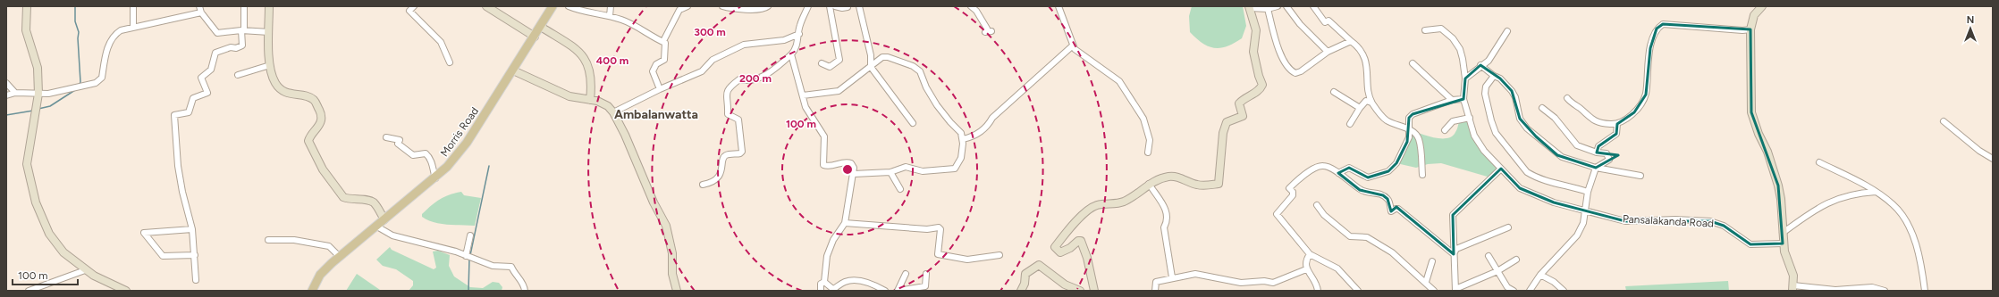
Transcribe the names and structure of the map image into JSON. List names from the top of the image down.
{
  "streets": {
    "main road": ["Morris Road"],
    "street": ["Pansalakanda Road"]
  },
  "districts": ["Ambalanwatta"],
  "scale_bar": "100 m",
  "north": "top",
  "rings": [
    "300 m",
    "400 m",
    "200 m",
    "100 m"
  ]
}
